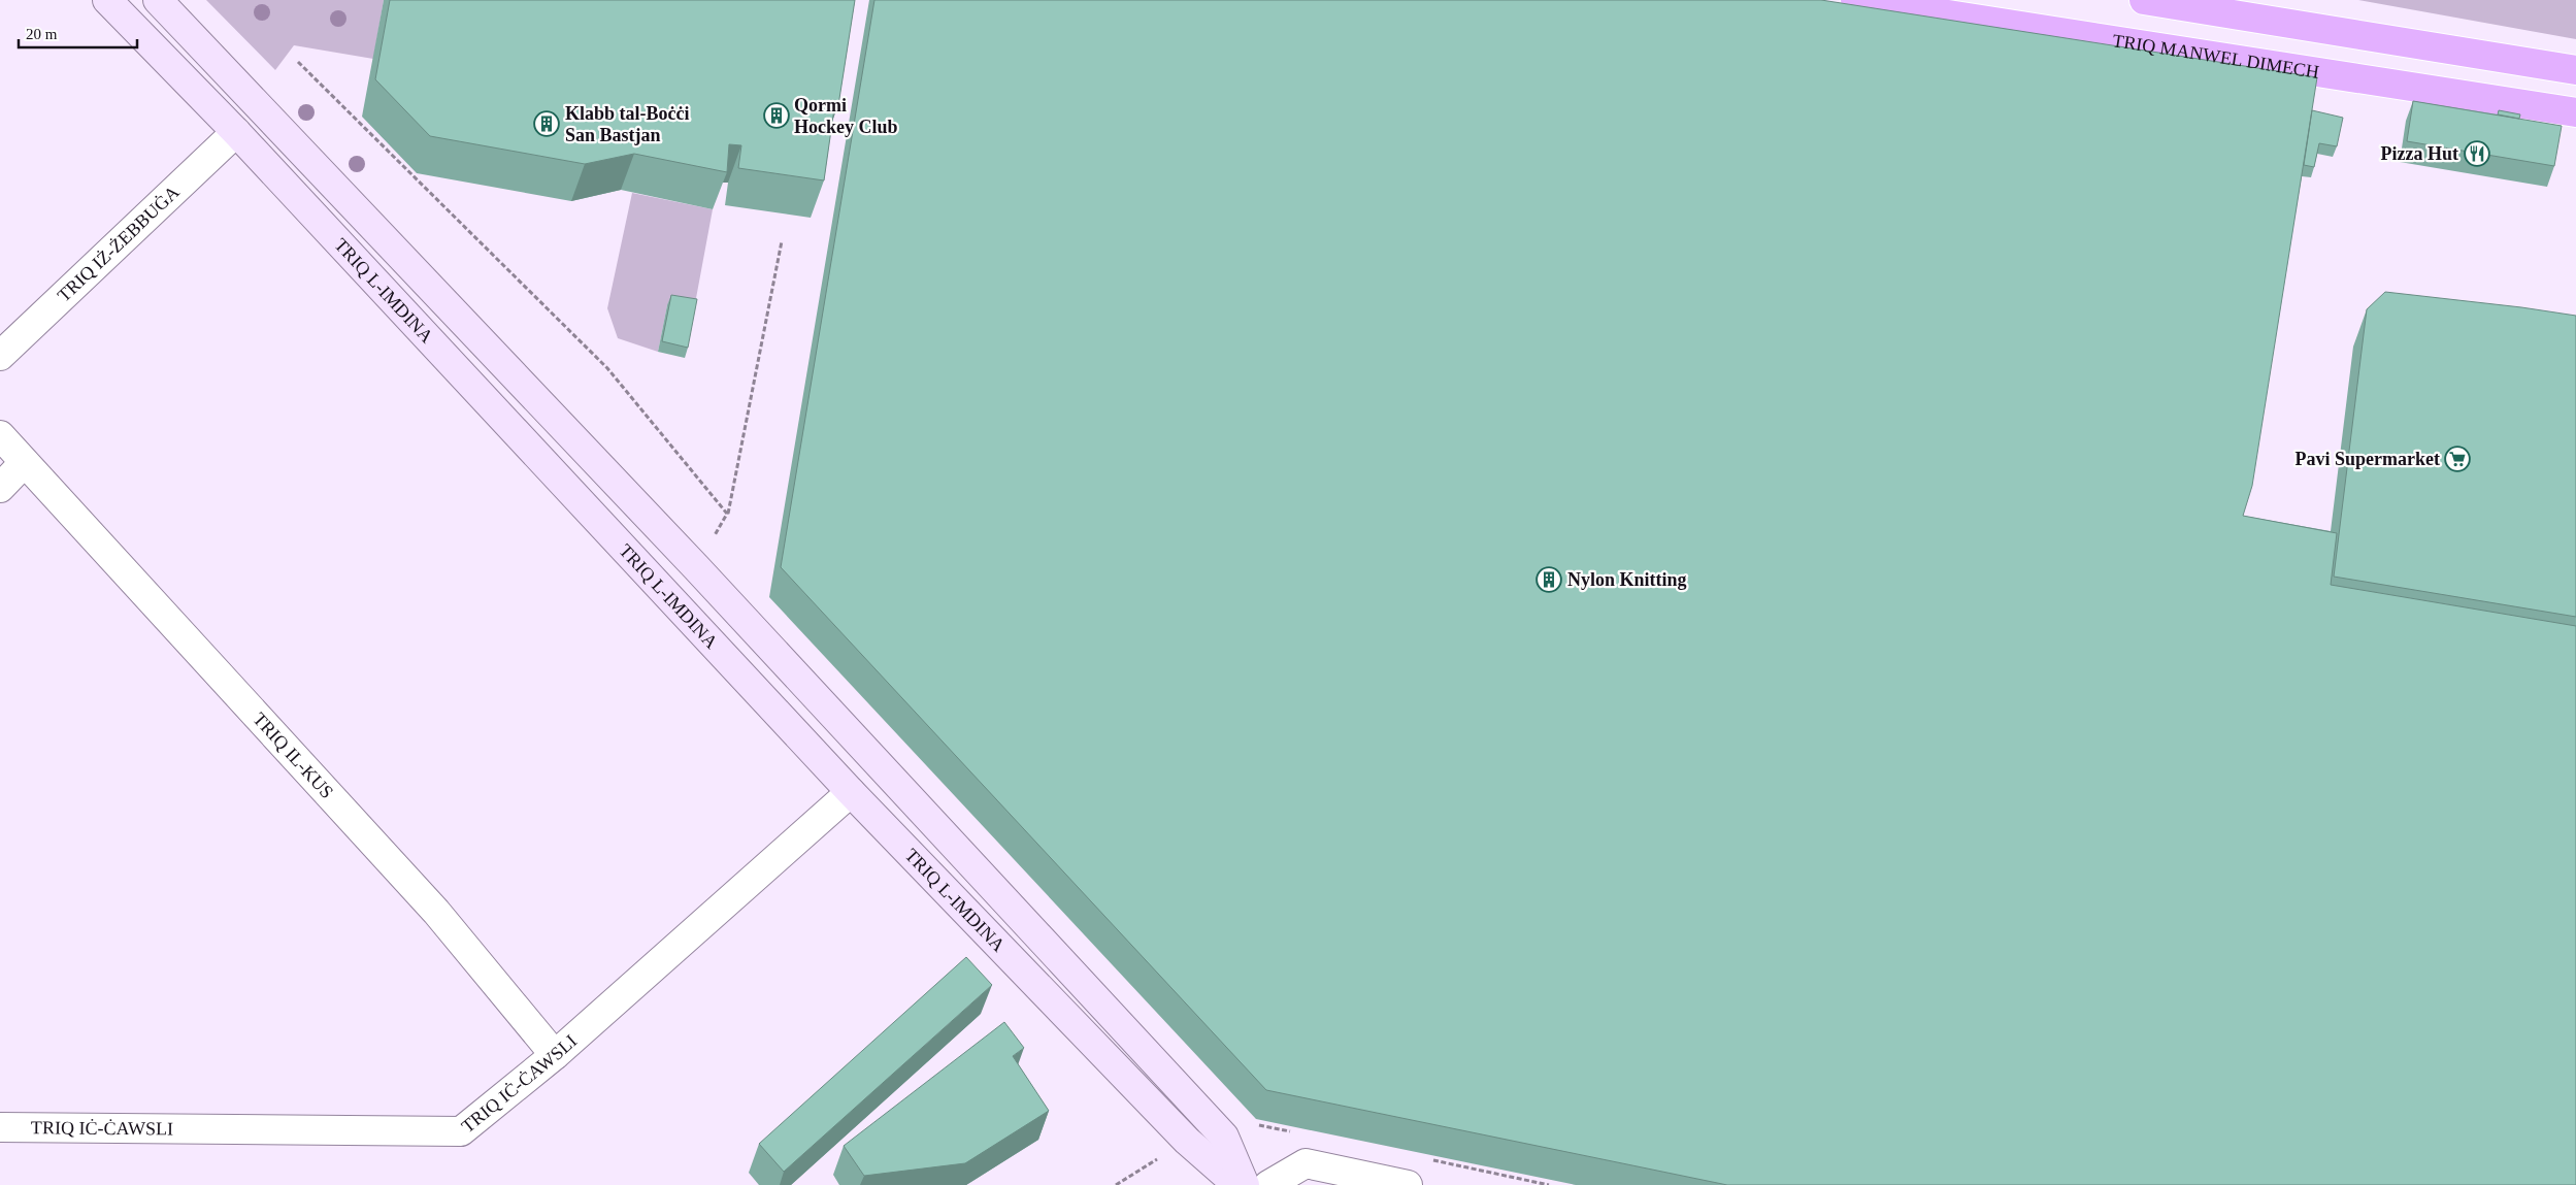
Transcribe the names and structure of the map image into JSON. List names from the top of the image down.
{
  "streets": {
    "highway": ["TRIQ MANWEL DIMECH"],
    "main road": ["TRIQ L-IMDINA"],
    "street": ["TRIQ IŻ-ŻEBBUĠA", "TRIQ IL-KUS", "TRIQ IĊ-ĊAWSLI"]
  },
  "crossings": [
    ["TRIQ IŻ-ŻEBBUĠA", "TRIQ L-IMDINA"],
    ["TRIQ L-IMDINA", "TRIQ IĊ-ĊAWSLI"],
    ["TRIQ IL-KUS", "TRIQ IĊ-ĊAWSLI"]
  ],
  "places": {
    "building": ["Qormi Hockey Club", "Klabb tal-Boċċi San Bastjan", "Nylon Knitting"],
    "restaurant": ["Pizza Hut"],
    "supermarket": ["Pavi Supermarket"]
  },
  "scale_bar": "20 m"
}
